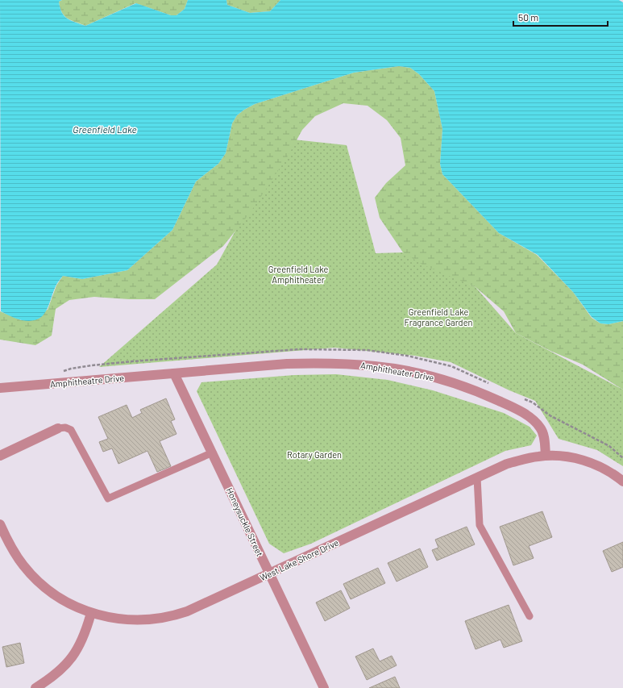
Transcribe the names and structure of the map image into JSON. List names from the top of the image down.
{
  "streets": {
    "street": [
      "Amphitheater Drive",
      "Amphitheatre Drive",
      "Honeysuckle Street",
      "West Lake Shore Drive"
    ]
  },
  "crossings": [
    ["Amphitheater Drive", "Amphitheatre Drive"],
    ["Amphitheater Drive", "Honeysuckle Street"],
    ["Amphitheater Drive", "West Lake Shore Drive"],
    ["Amphitheatre Drive", "Honeysuckle Street"],
    ["Honeysuckle Street", "West Lake Shore Drive"]
  ],
  "water": ["Greenfield Lake"],
  "parks": ["Greenfield Lake Amphitheater", "Greenfield Lake Fragrance Garden", "Rotary Garden"],
  "scale_bar": "50 m"
}
